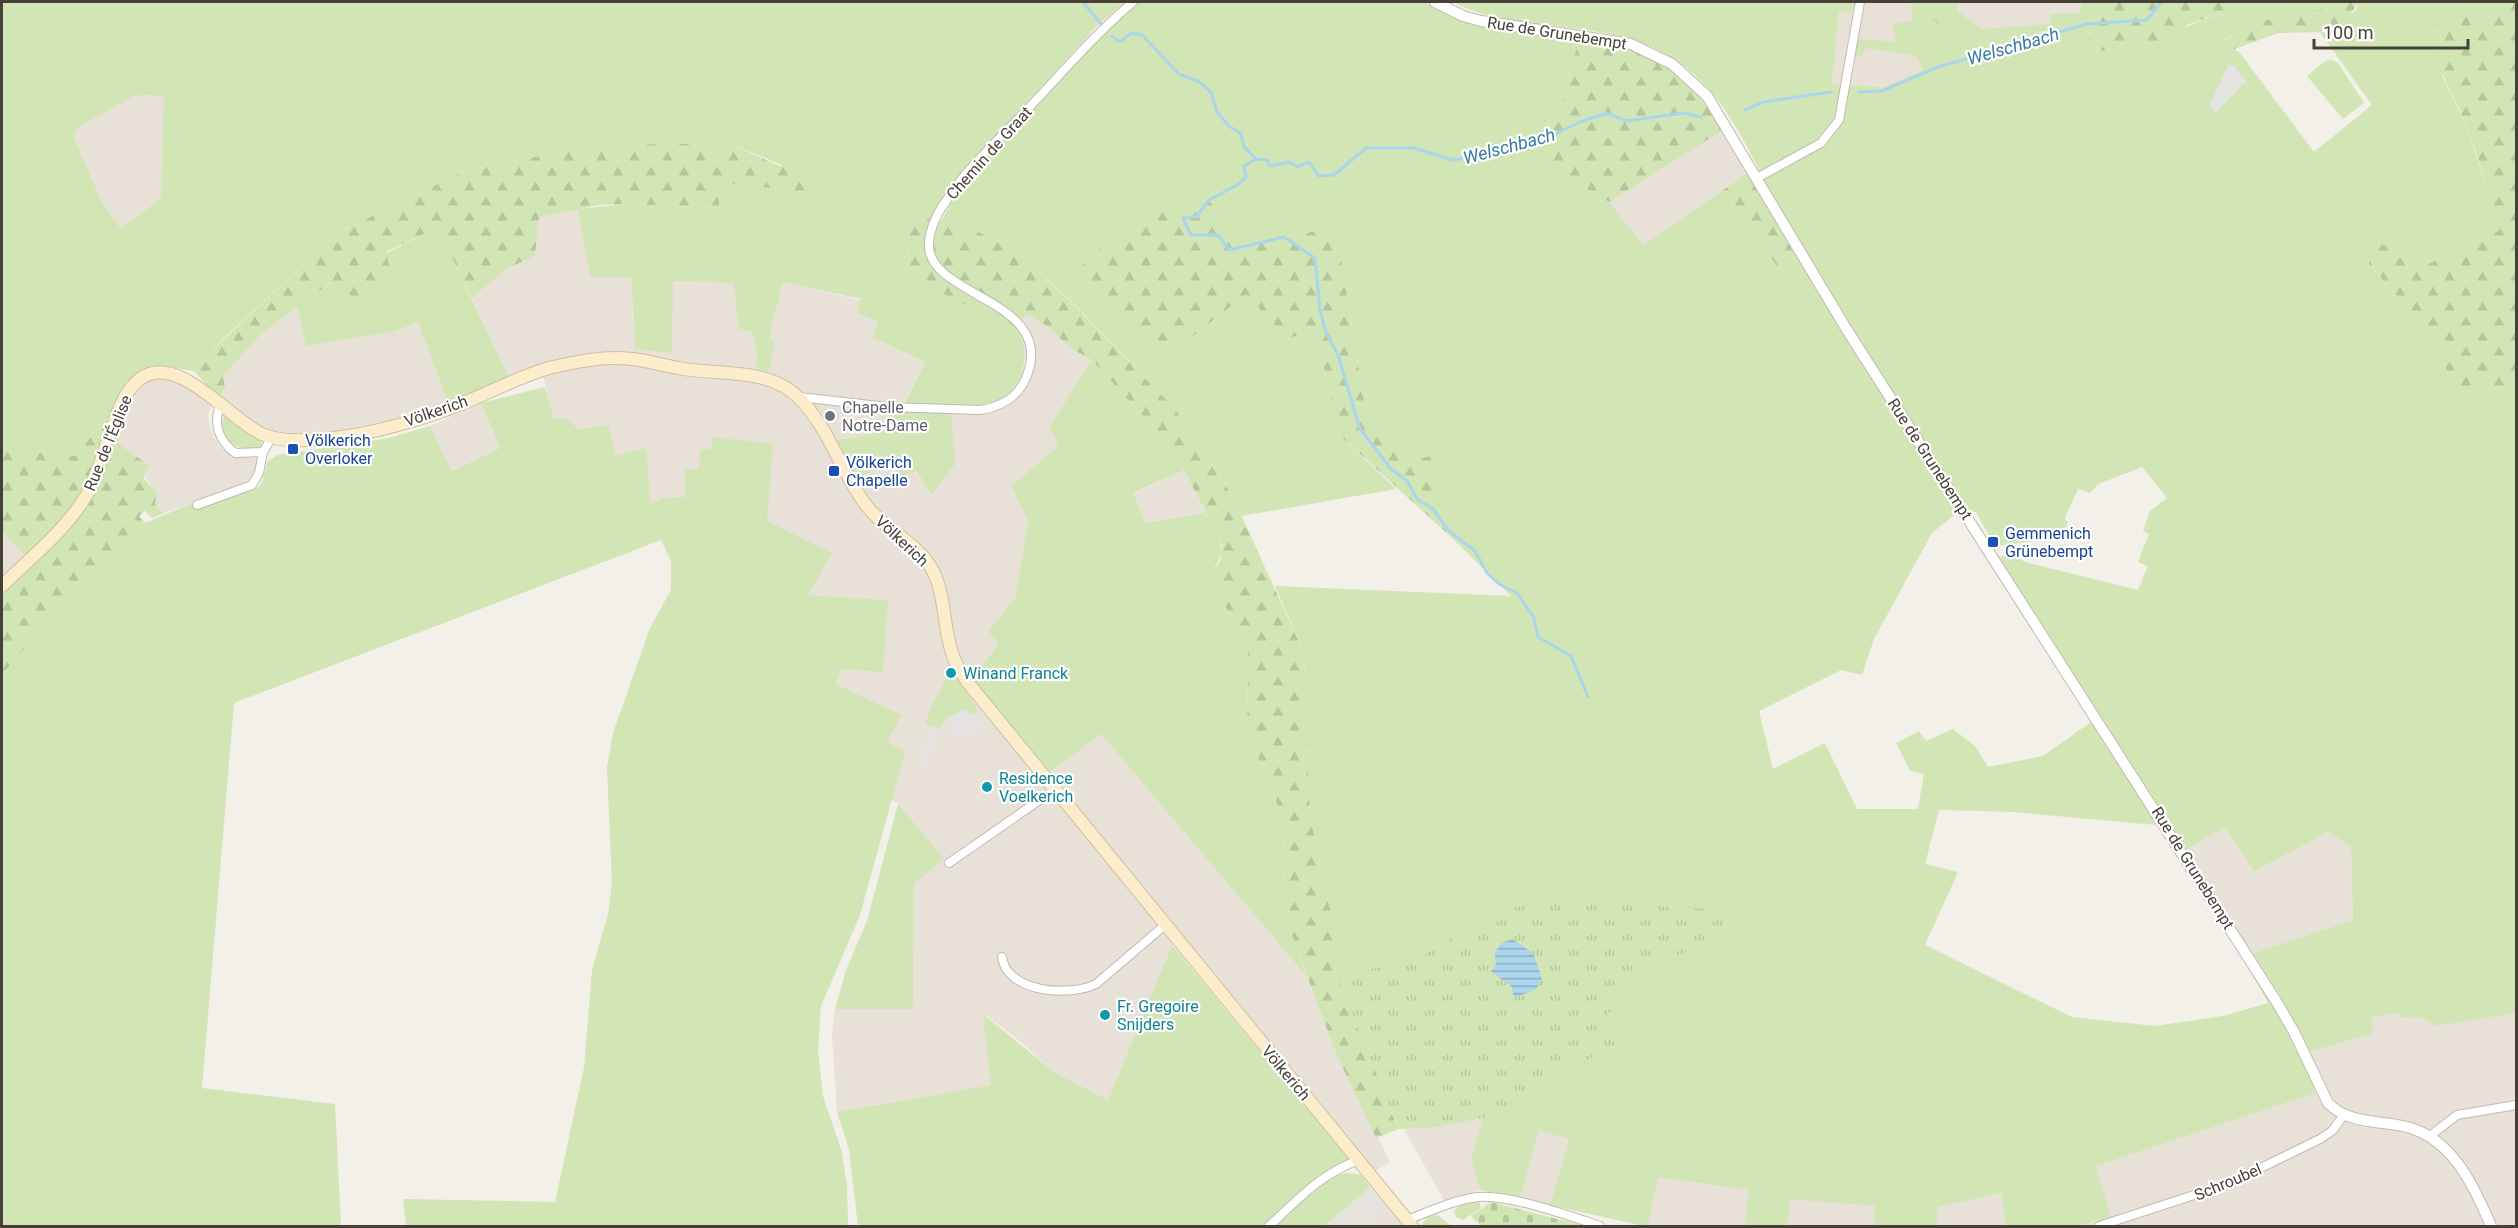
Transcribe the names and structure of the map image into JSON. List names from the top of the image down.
{
  "streets": {
    "main road": ["Völkerich", "Rue de l'Église"],
    "street": ["Rue de Grunebempt", "Chemin de Graat", "Schroubel"]
  },
  "crossings": [
    ["Rue de Grunebempt", "Schroubel"],
    ["Chemin de Graat", "Völkerich"],
    ["Völkerich", "Rue de l'Église"]
  ],
  "water": ["Welschbach"],
  "places": {
    "other": [
      "Chapelle Notre-Dame",
      "Winand Franck",
      "Residence Voelkerich",
      "Fr. Gregoire Snijders"
    ],
    "transit": ["Völkerich Overloker", "Völkerich Chapelle", "Gemmenich Grünebempt"]
  },
  "scale_bar": "100 m"
}
